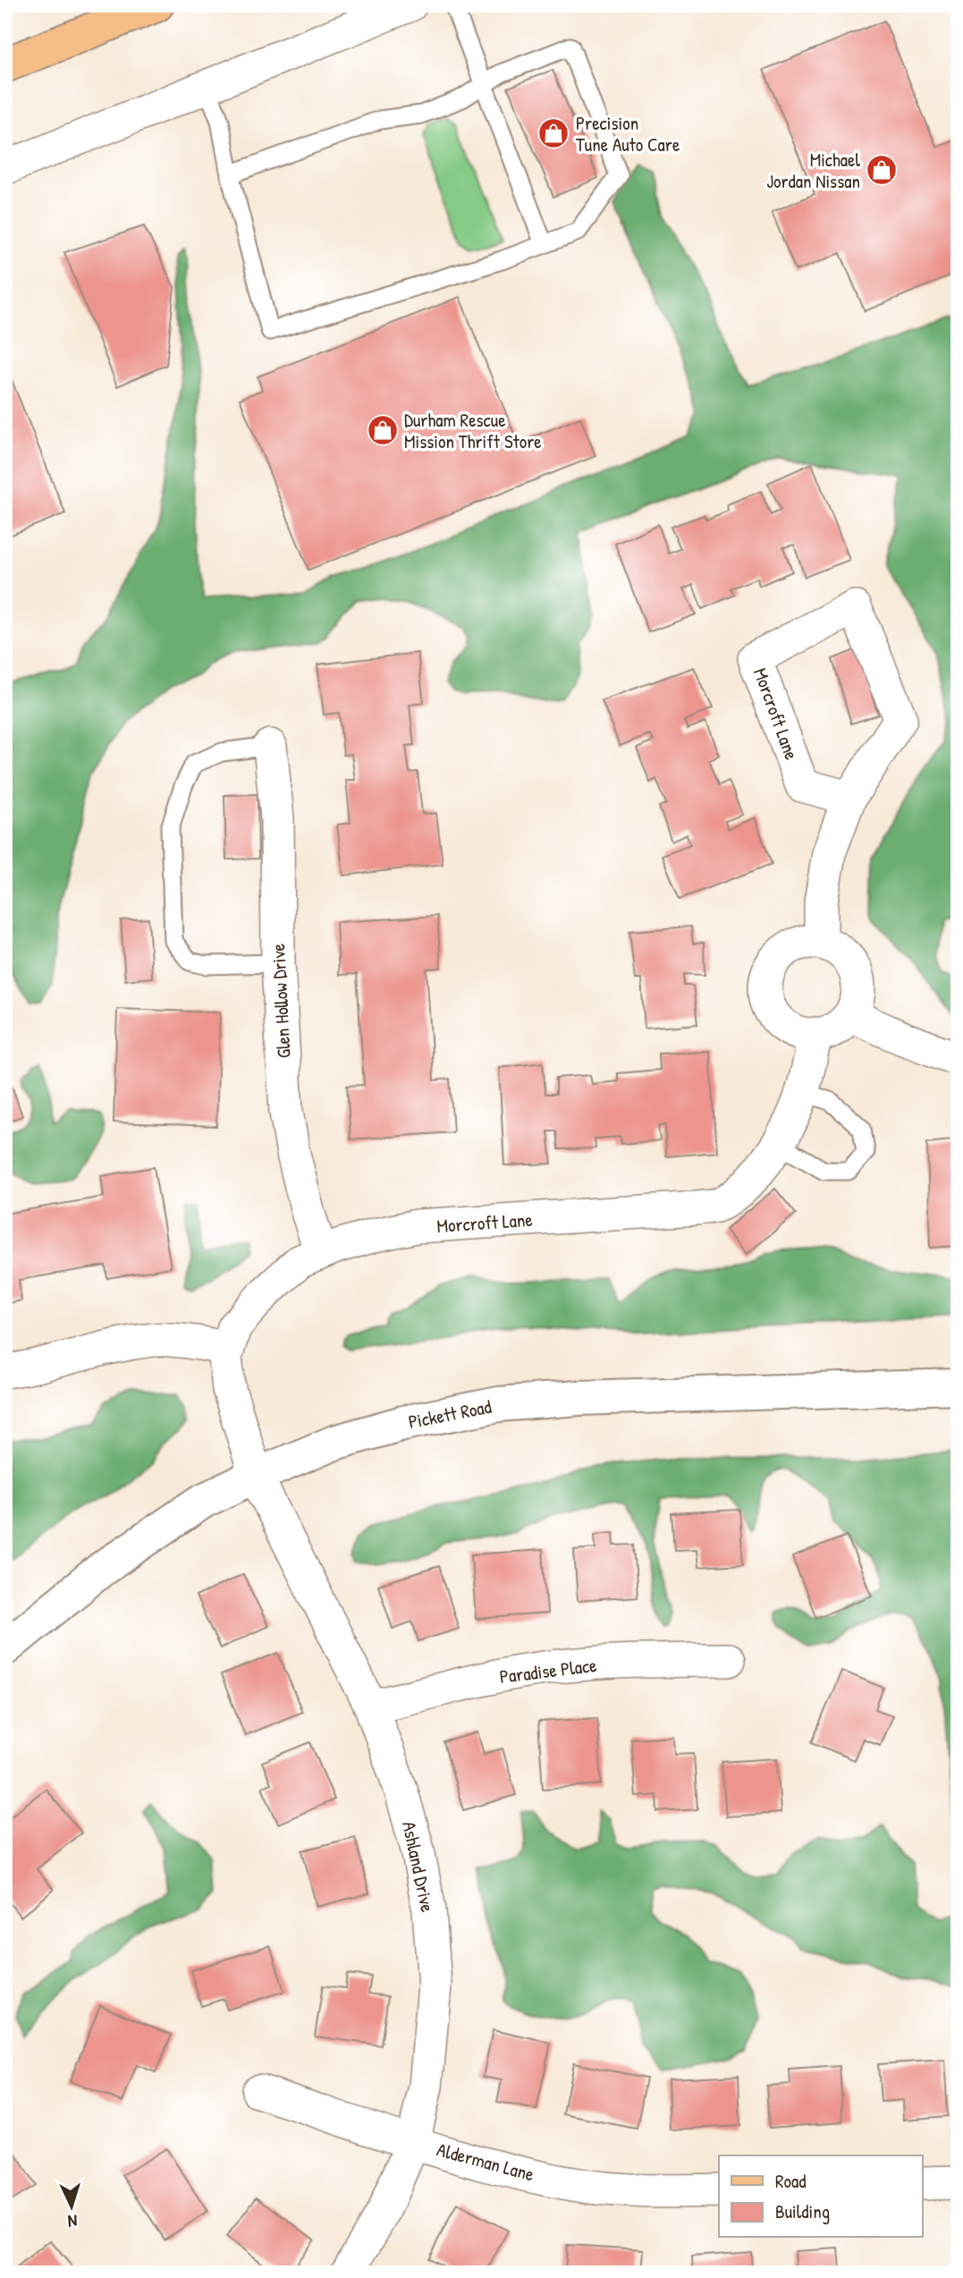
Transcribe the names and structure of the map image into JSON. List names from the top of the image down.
{
  "streets": {
    "street": [
      "Morcroft Lane",
      "Glen Hollow Drive",
      "Pickett Road",
      "Paradise Place",
      "Ashland Drive",
      "Alderman Lane"
    ]
  },
  "crossings": [
    ["Morcroft Lane", "Glen Hollow Drive"],
    ["Pickett Road", "Ashland Drive"],
    ["Paradise Place", "Ashland Drive"],
    ["Ashland Drive", "Alderman Lane"]
  ],
  "places": {
    "shop": ["Precision Tune Auto Care", "Michael Jordan Nissan", "Durham Rescue Mission Thrift Store"]
  },
  "legend": ["Road", "Building"],
  "north": "bottom"
}
